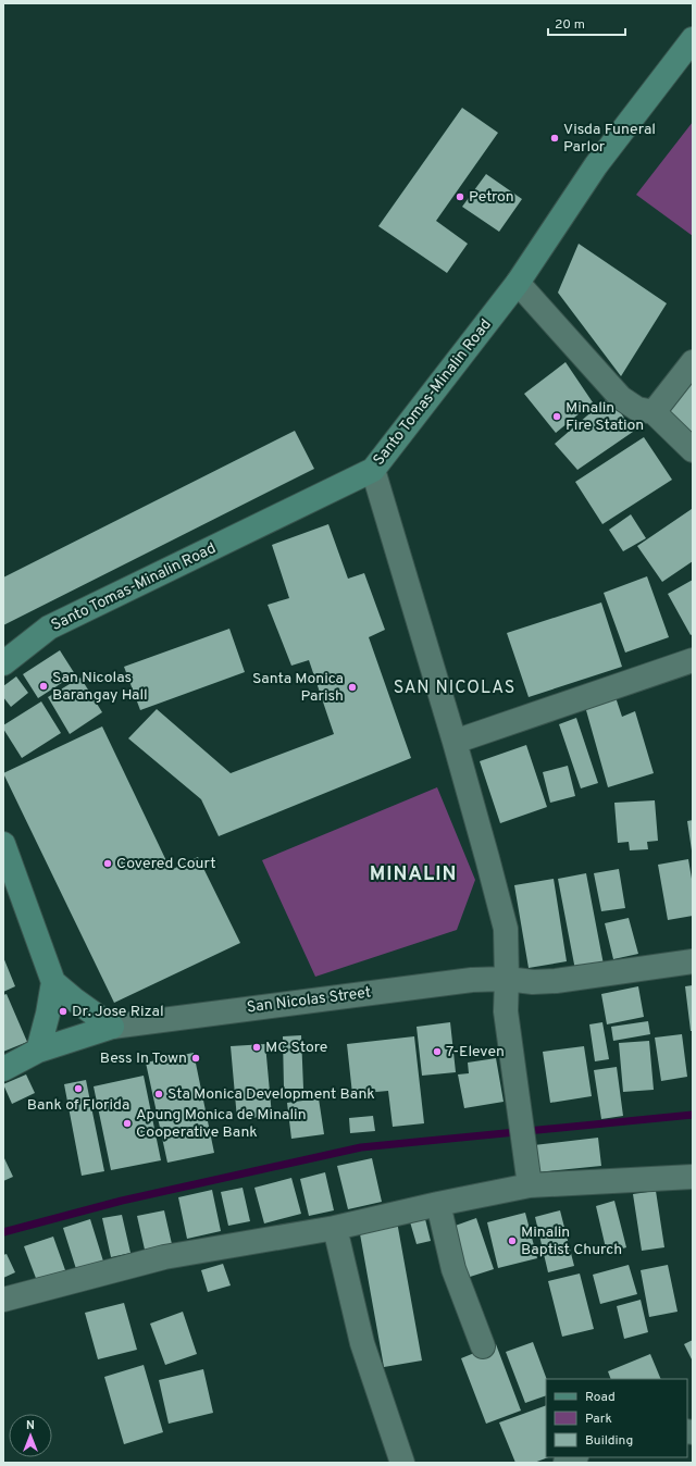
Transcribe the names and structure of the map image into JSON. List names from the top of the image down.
{
  "streets": {
    "street": ["Santo Tomas-Minalin Road", "San Nicolas Street"]
  },
  "districts": ["SAN NICOLAS", "MINALIN"],
  "places": [
    "Visda Funeral Parlor",
    "Petron",
    "Minalin Fire Station",
    "San Nicolas Barangay Hall",
    "Santa Monica Parish",
    "Covered Court",
    "Dr. Jose Rizal",
    "MC Store",
    "7-Eleven",
    "Bess In Town",
    "Bank of Florida",
    "Sta Monica Development Bank",
    "Apung Monica de Minalin Cooperative Bank",
    "Minalin Baptist Church"
  ],
  "legend": ["Road", "Park", "Building"],
  "scale_bar": "20 m",
  "north": "top"
}
